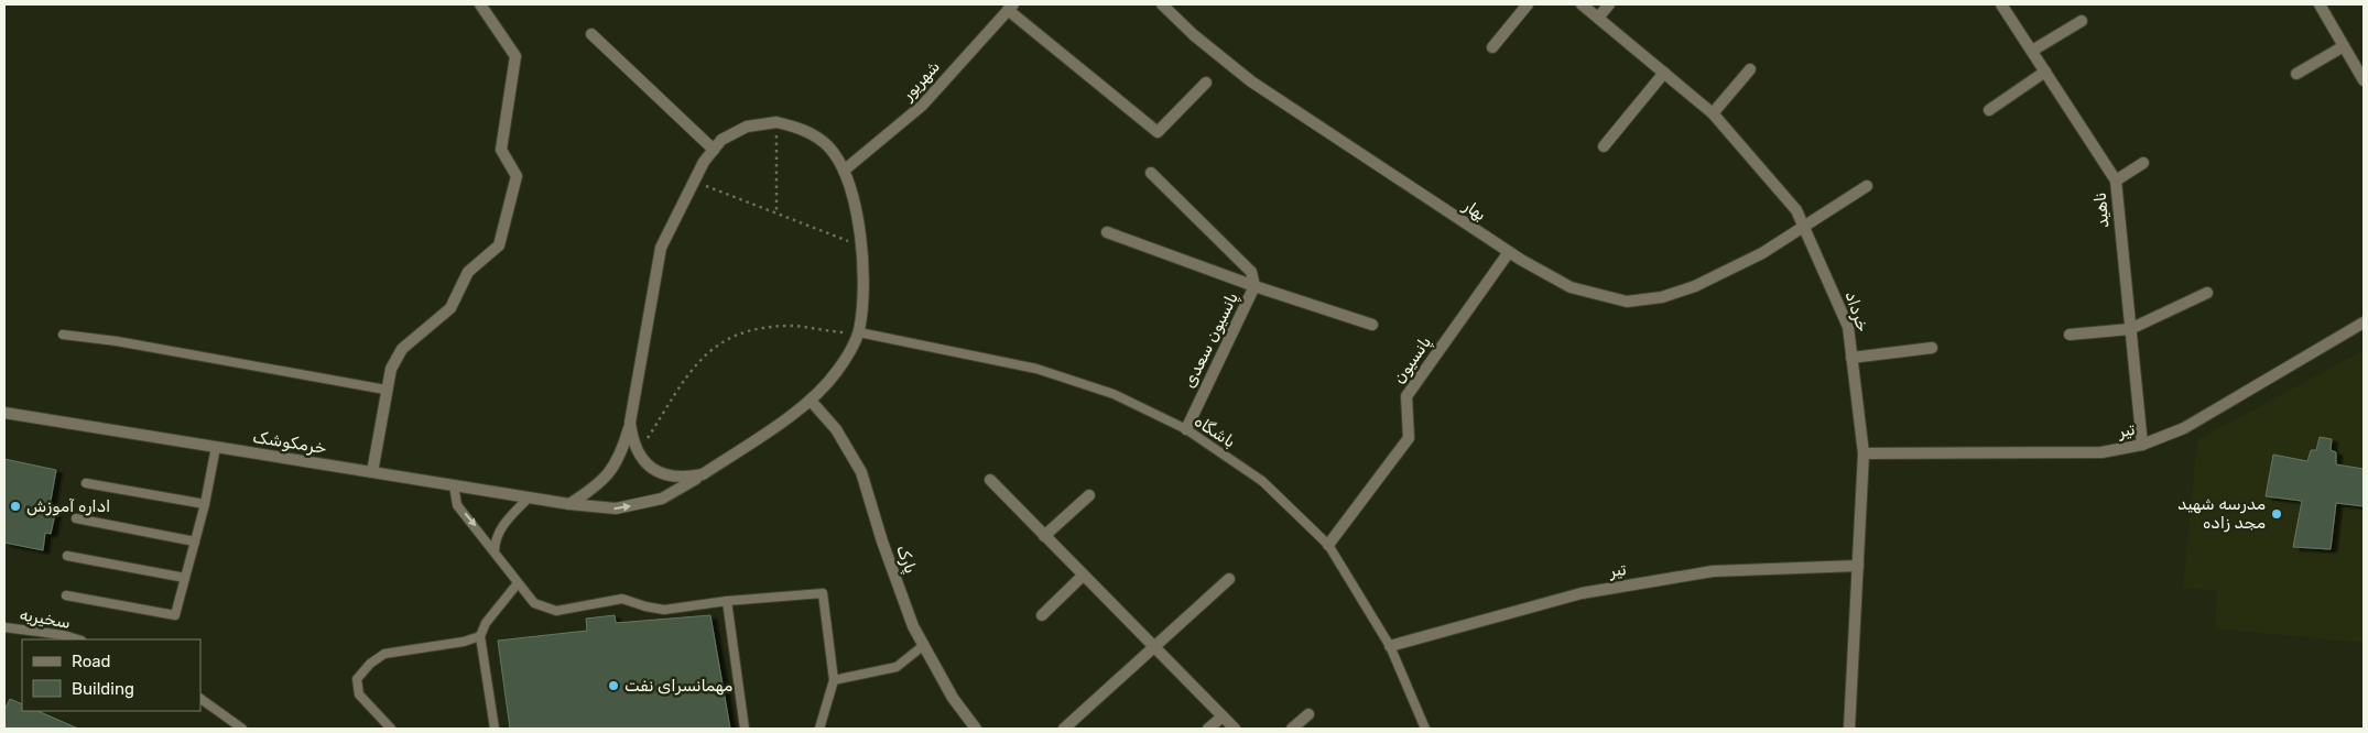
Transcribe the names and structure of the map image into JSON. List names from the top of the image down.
{
  "streets": {
    "street": [
      "شهریور",
      "بهار",
      "ناهید",
      "خرداد",
      "پانسیون سعدی",
      "پانسیون",
      "تیر",
      "خرمکوشک",
      "پارک"
    ],
    "lane": ["باشگاه", "سخیریه"]
  },
  "crossings": [
    ["بهار", "خرداد"],
    ["بهار", "پانسیون"],
    ["ناهید", "تیر"],
    ["خرداد", "تیر"],
    ["پانسیون سعدی", "باشگاه"],
    ["پانسیون", "باشگاه"],
    ["تیر", "باشگاه"],
    ["باشگاه", "خرمکوشک"],
    ["خرمکوشک", "پارک"]
  ],
  "places": ["اداره آموزش", "مدرسه شهید مجد زاده", "مهمانسرای نفت"],
  "legend": ["Road", "Building"]
}
